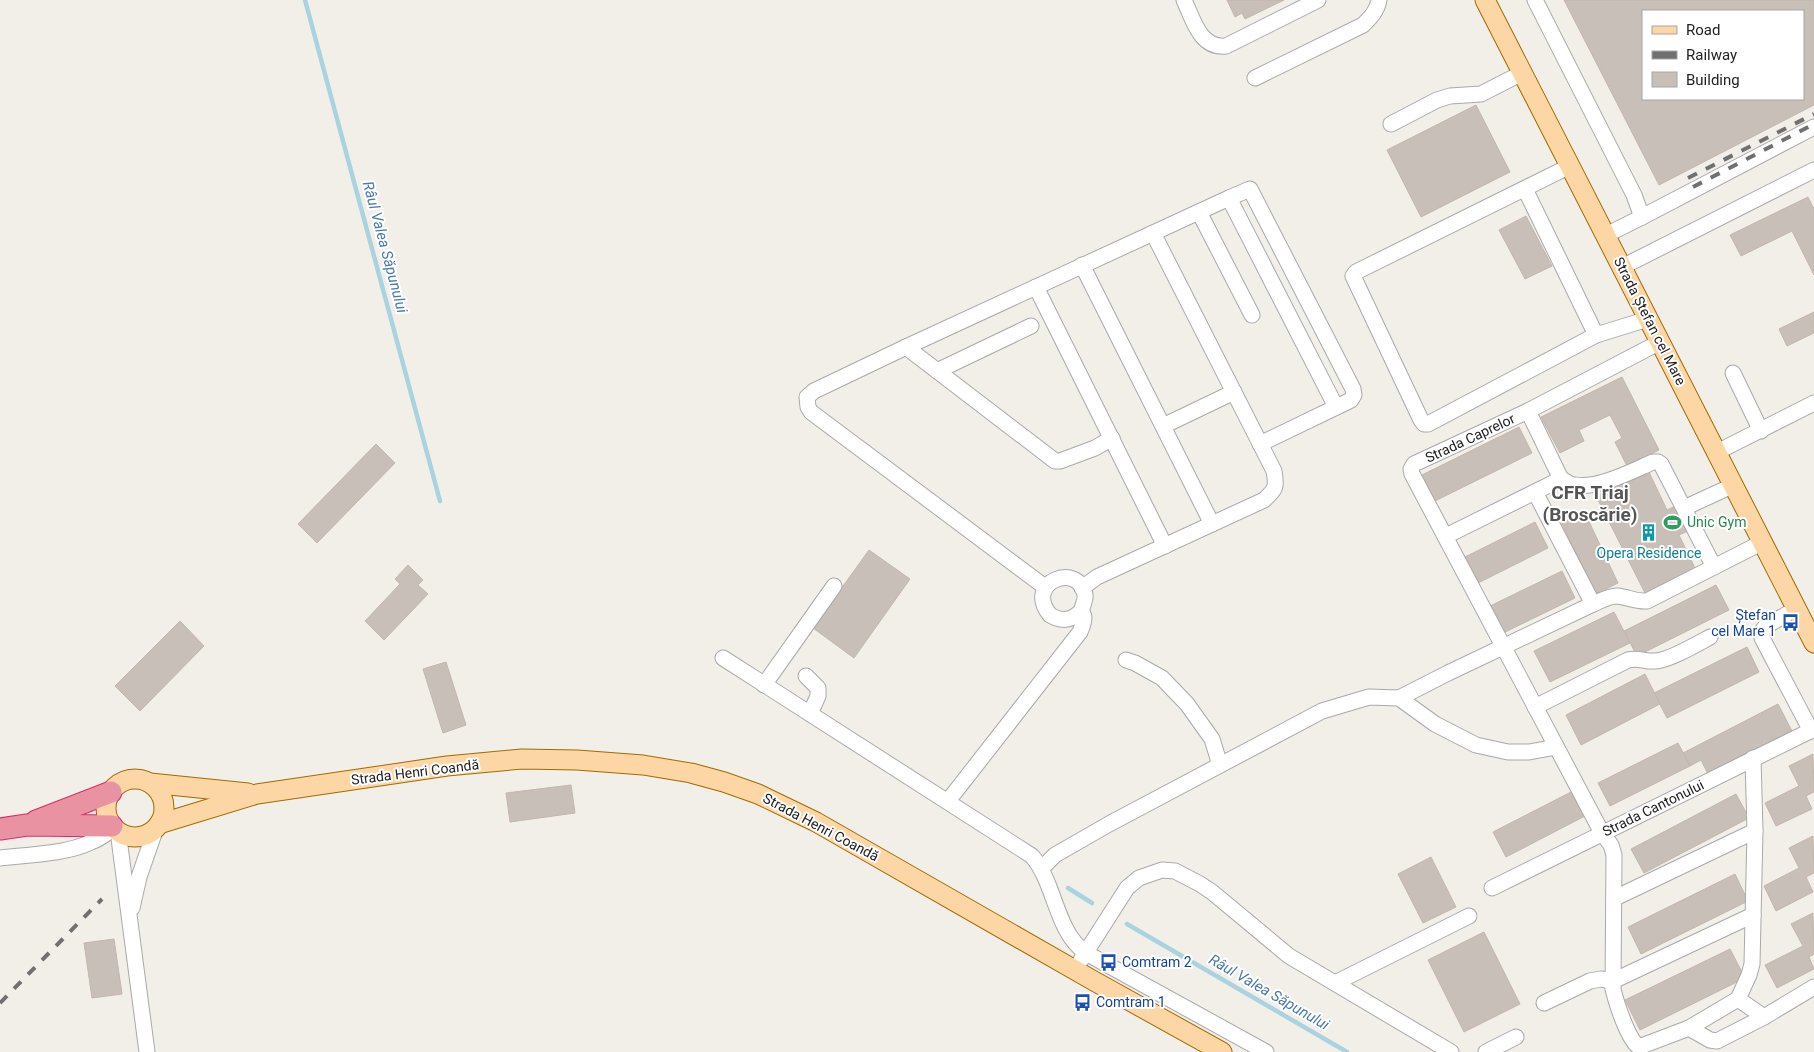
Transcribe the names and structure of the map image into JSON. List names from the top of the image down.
{
  "streets": {
    "main road": ["Strada Ștefan cel Mare", "Strada Henri Coandă"],
    "street": ["Strada Caprelor", "Strada Cantonului"]
  },
  "crossings": [
    ["Strada Ștefan cel Mare", "Strada Caprelor"]
  ],
  "districts": ["CFR Triaj (Broscărie)"],
  "water": ["Râul Valea Săpunului"],
  "places": {
    "sports": ["Unic Gym"],
    "building": ["Opera Residence"],
    "bus stop": ["Ștefan cel Mare 1", "Comtram 2", "Comtram 1"]
  },
  "legend": ["Road", "Railway", "Building"]
}
